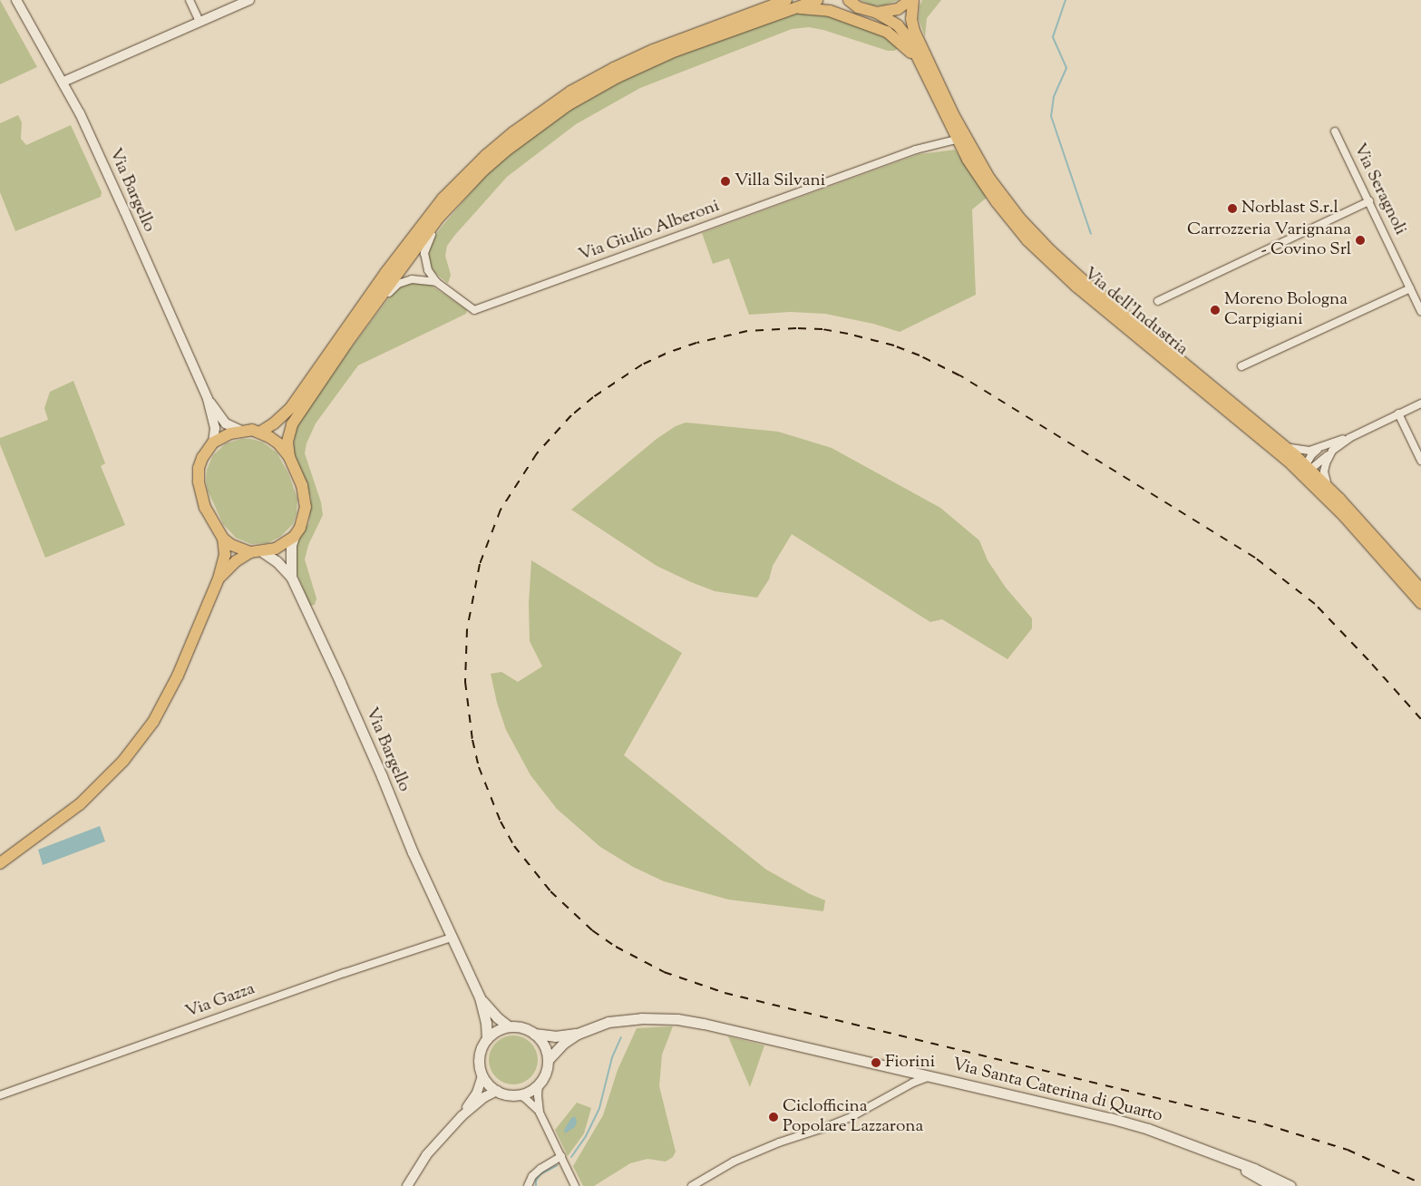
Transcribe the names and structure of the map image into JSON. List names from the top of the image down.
{
  "streets": {
    "main road": ["Via Bargello", "Via dell'Industria", "Via Santa Caterina di Quarto"],
    "street": ["Via Seragnoli", "Via Giulio Alberoni", "Via Gazza"]
  },
  "crossings": [
    ["Via Bargello", "Via Gazza"],
    ["Via Giulio Alberoni", "Via dell'Industria"]
  ],
  "places": [
    "Villa Silvani",
    "Norblast S.r.l",
    "Carrozzeria Varignana - Covino Srl",
    "Moreno Bologna Carpigiani",
    "Fiorini",
    "Ciclofficina Popolare Lazzarona"
  ]
}
